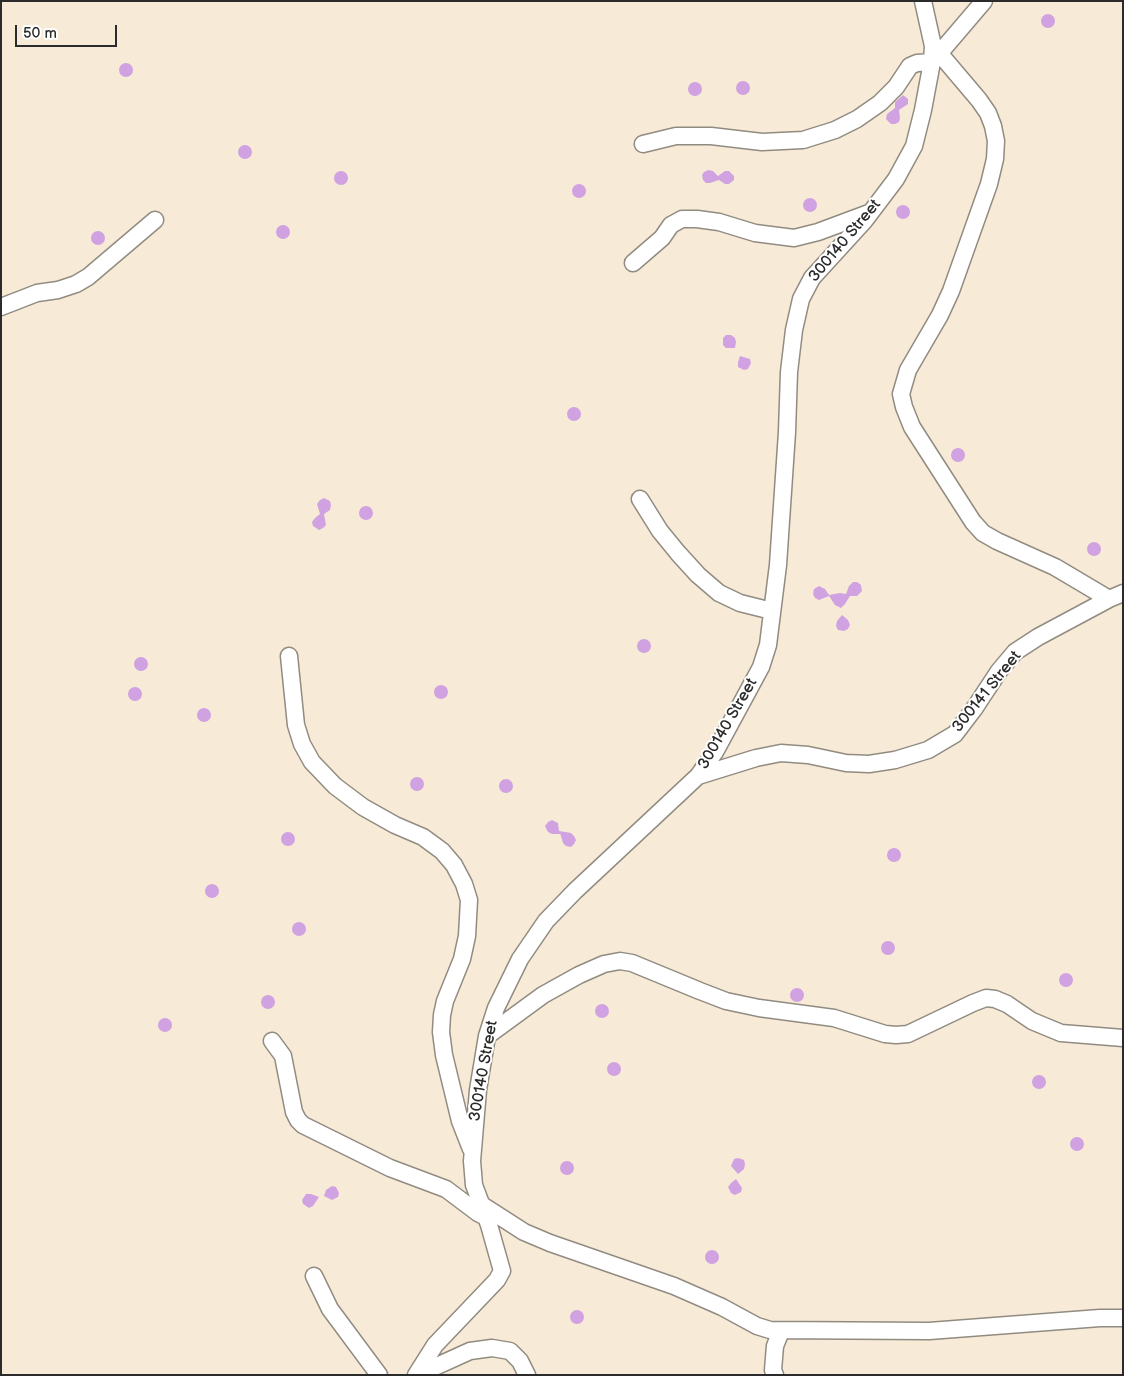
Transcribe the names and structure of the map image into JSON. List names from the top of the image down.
{
  "streets": {
    "street": ["300140 Street", "300141 Street"]
  },
  "crossings": [
    ["300140 Street", "300141 Street"]
  ],
  "scale_bar": "50 m"
}
